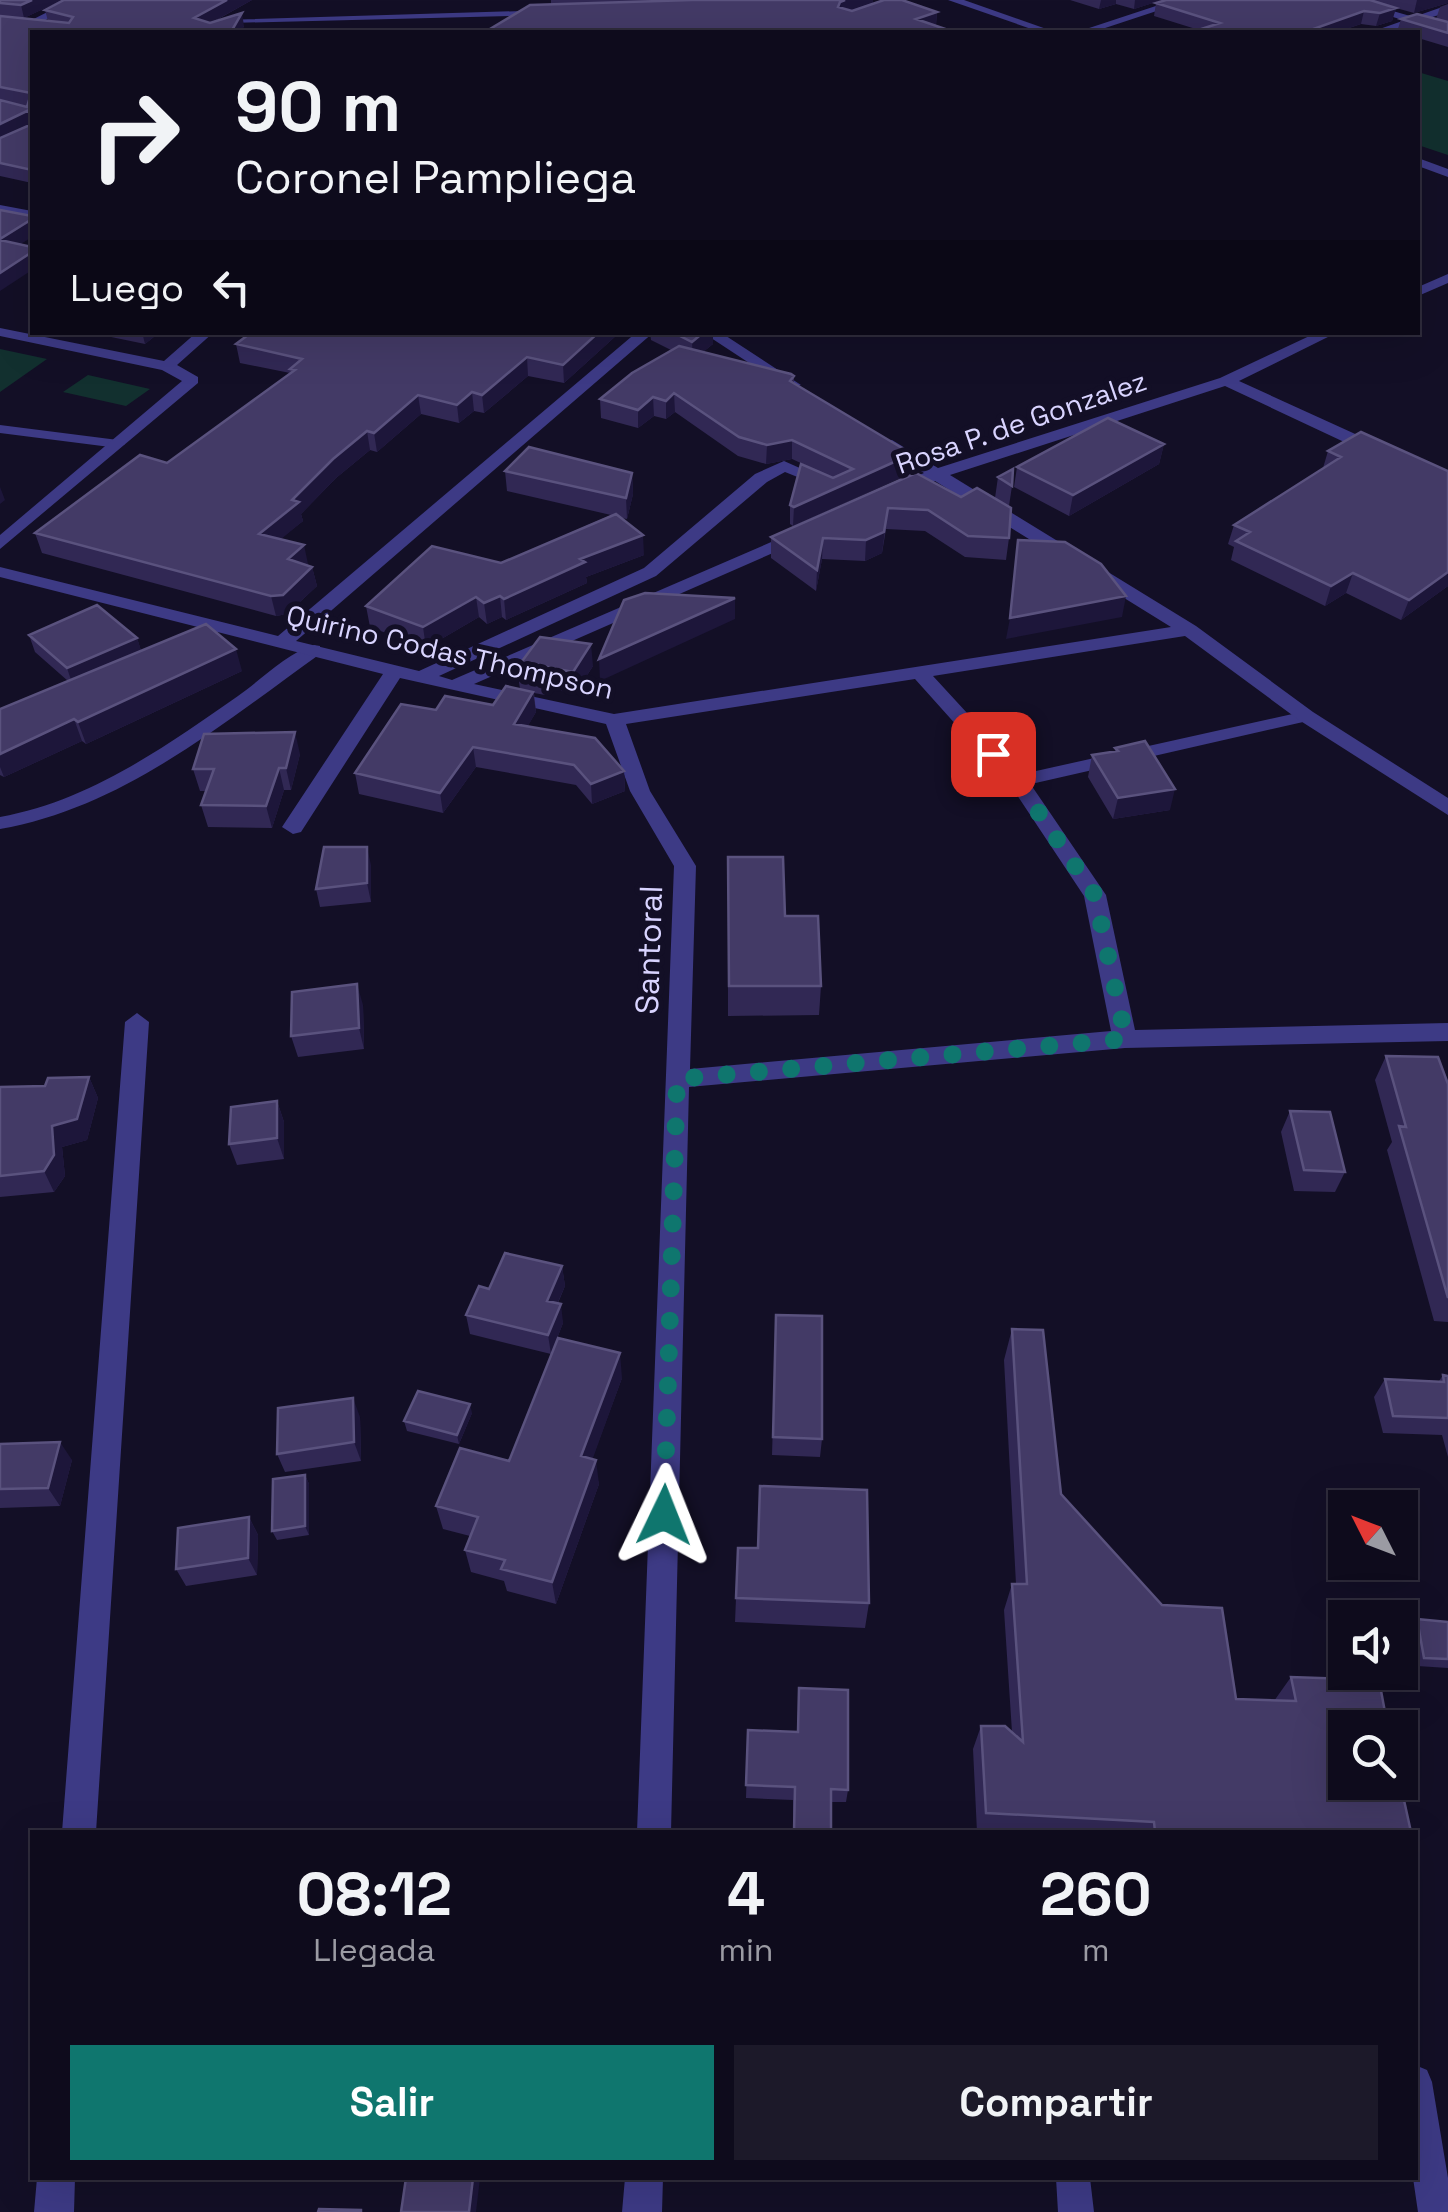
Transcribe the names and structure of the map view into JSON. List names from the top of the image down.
{
  "streets": {
    "street": ["Rosa P. de Gonzalez", "Quirino Codas Thompson", "Santoral"]
  },
  "crossings": [
    ["Quirino Codas Thompson", "Santoral"]
  ],
  "north": "top left",
  "page": {
    "turn": ["90 m", "Coronel Pampliega"],
    "then": "Luego",
    "eta": [
      "08:12",
      "Llegada",
      "4",
      "min",
      "260",
      "m"
    ],
    "buttons": ["Salir", "Compartir"]
  }
}
